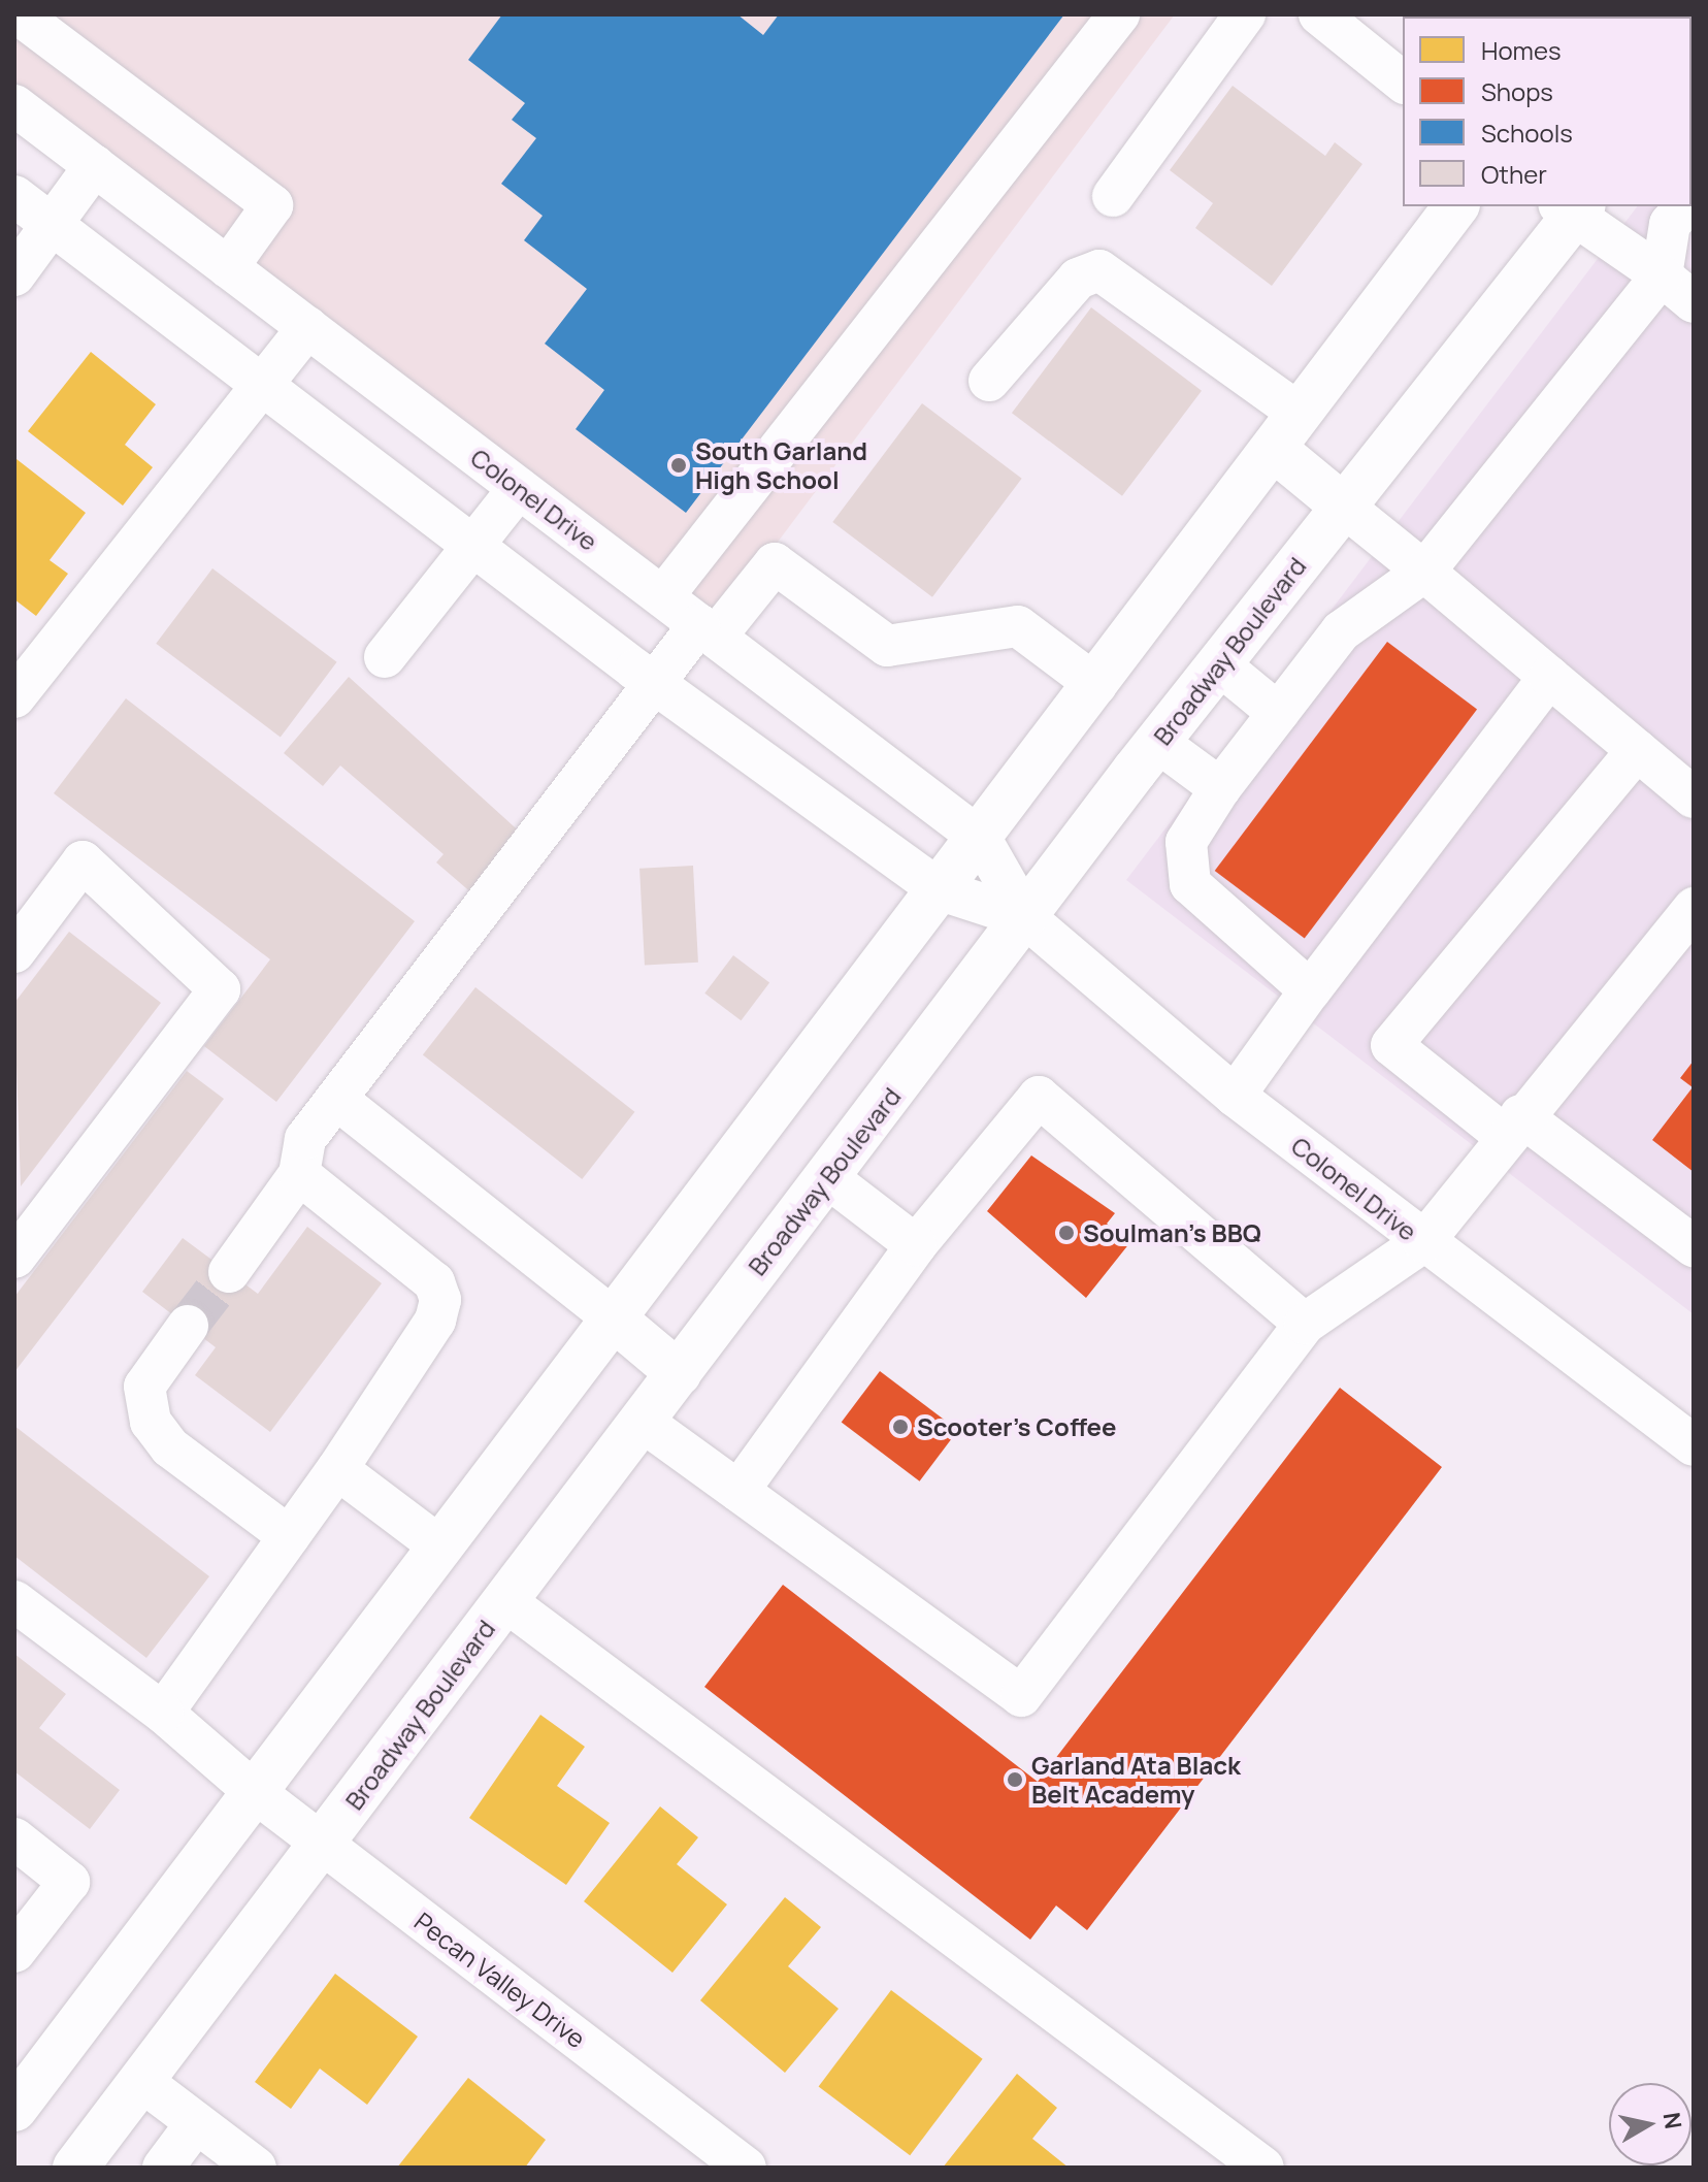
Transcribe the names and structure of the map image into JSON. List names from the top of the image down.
{
  "streets": {
    "main road": ["Broadway Boulevard"],
    "street": ["Colonel Drive", "Pecan Valley Drive"]
  },
  "crossings": [
    ["Colonel Drive", "Broadway Boulevard"],
    ["Broadway Boulevard", "Pecan Valley Drive"]
  ],
  "places": [
    "South Garland High School",
    "Soulman's BBQ",
    "Scooter's Coffee",
    "Garland Ata Black Belt Academy"
  ],
  "legend": [
    "Homes",
    "Shops",
    "Schools",
    "Other"
  ],
  "north": "right"
}
